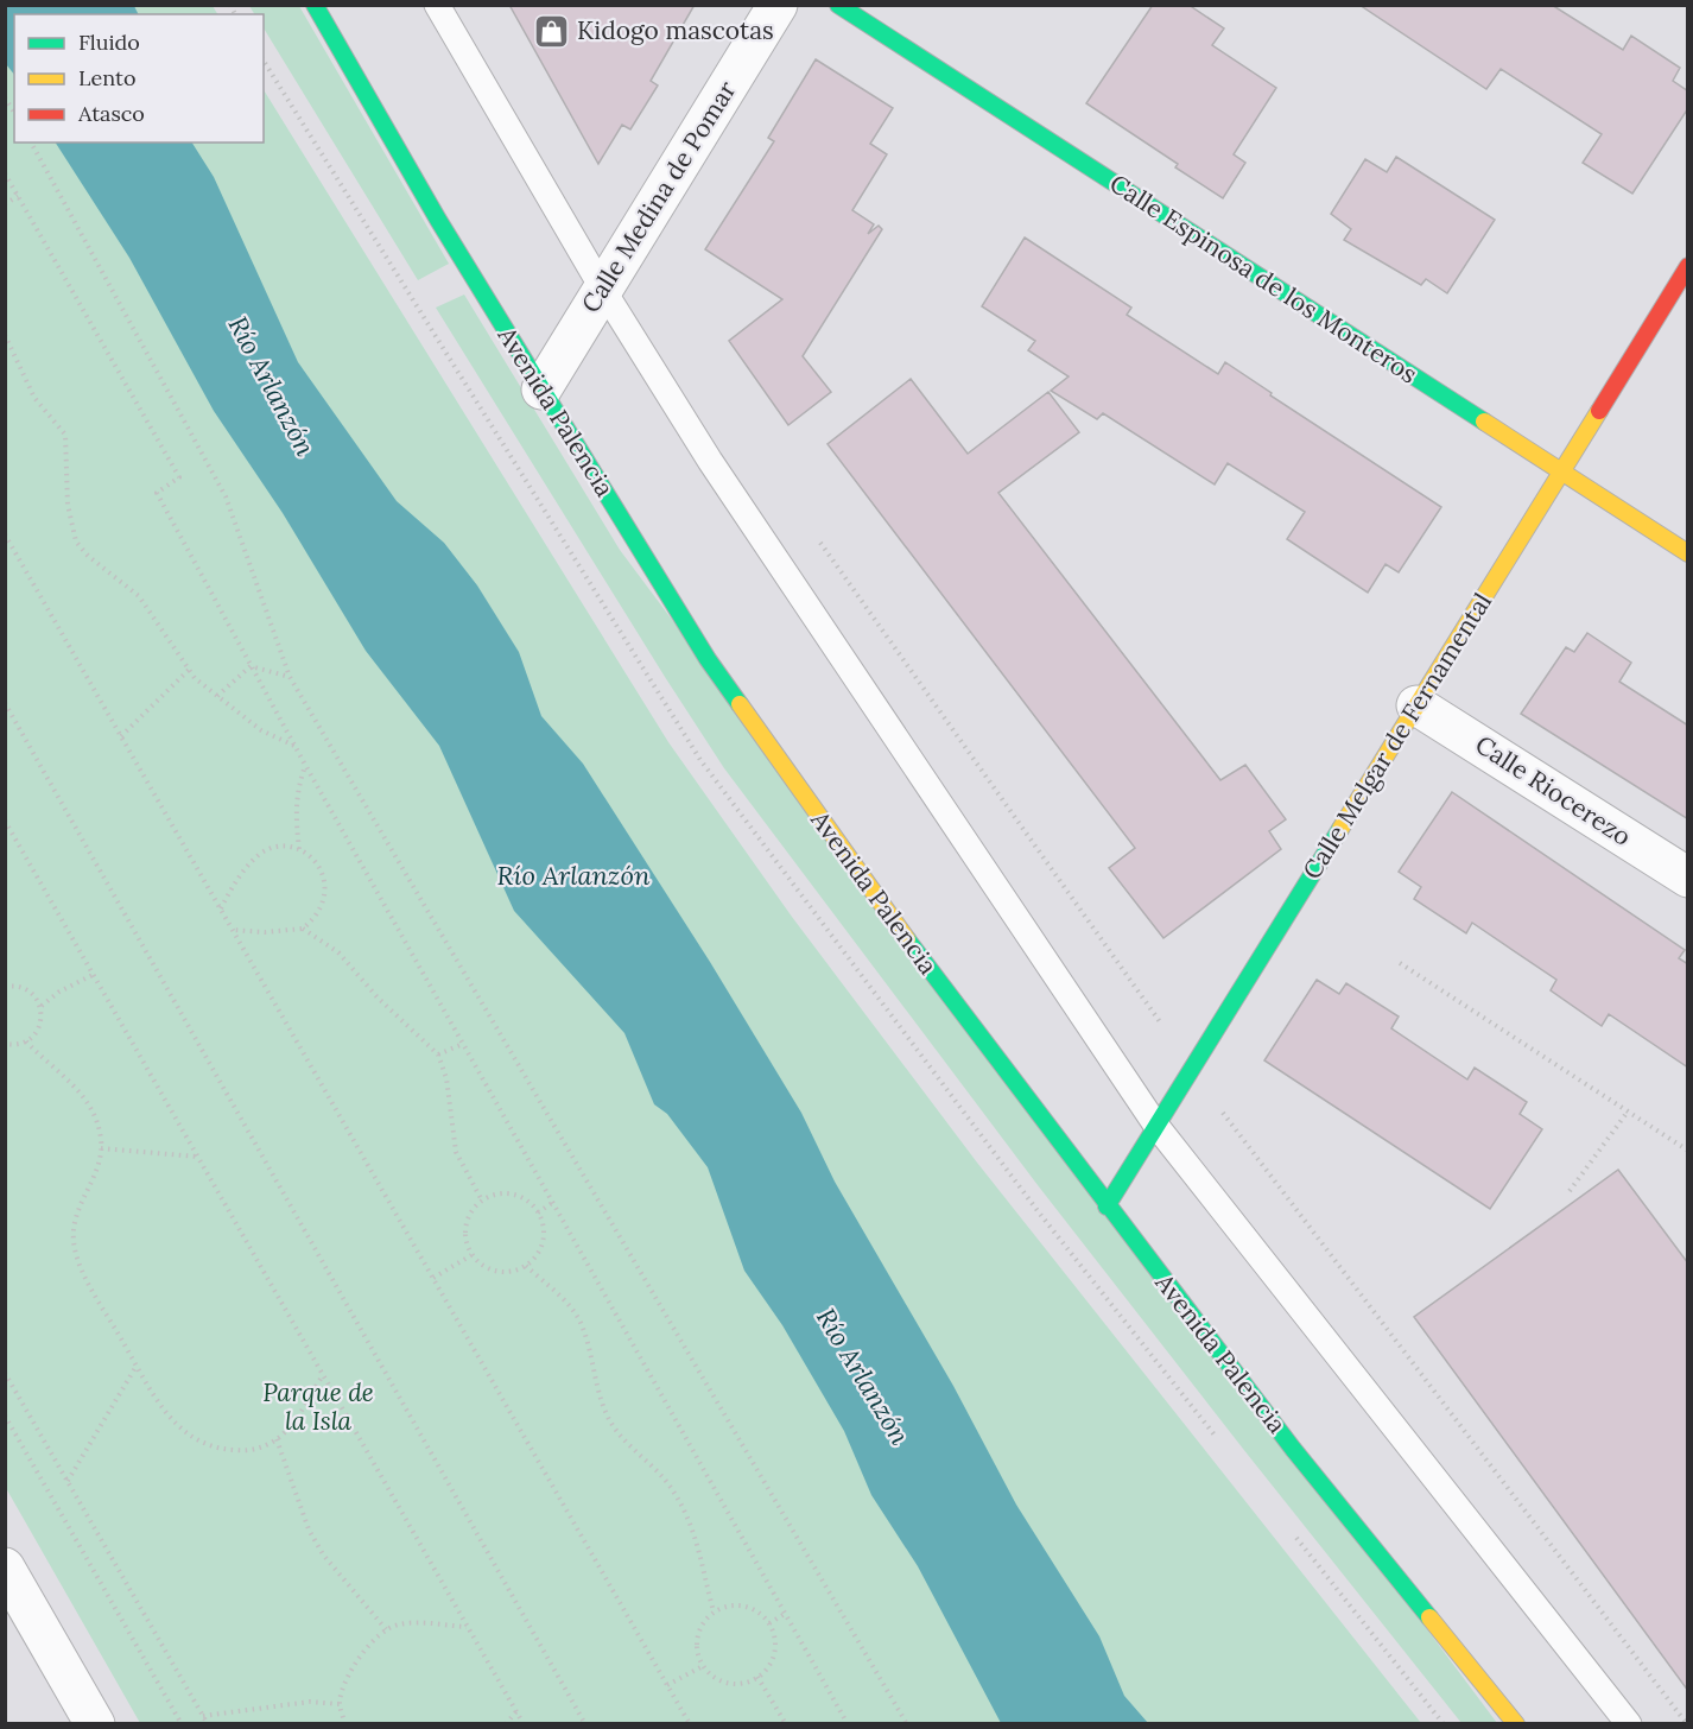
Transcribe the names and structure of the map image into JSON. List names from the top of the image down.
{
  "streets": {
    "main road": ["Calle Espinosa de los Monteros", "Avenida Palencia", "Calle Melgar de Fernamental"],
    "street": ["Calle Medina de Pomar", "Calle Riocerezo"]
  },
  "crossings": [
    ["Calle Medina de Pomar", "Avenida Palencia"],
    ["Calle Espinosa de los Monteros", "Calle Melgar de Fernamental"],
    ["Avenida Palencia", "Calle Melgar de Fernamental"],
    ["Calle Melgar de Fernamental", "Calle Riocerezo"]
  ],
  "water": ["Río Arlanzón"],
  "parks": ["Parque de la Isla"],
  "places": {
    "shop": ["Kidogo mascotas"]
  },
  "legend": ["Fluido", "Lento", "Atasco"]
}
